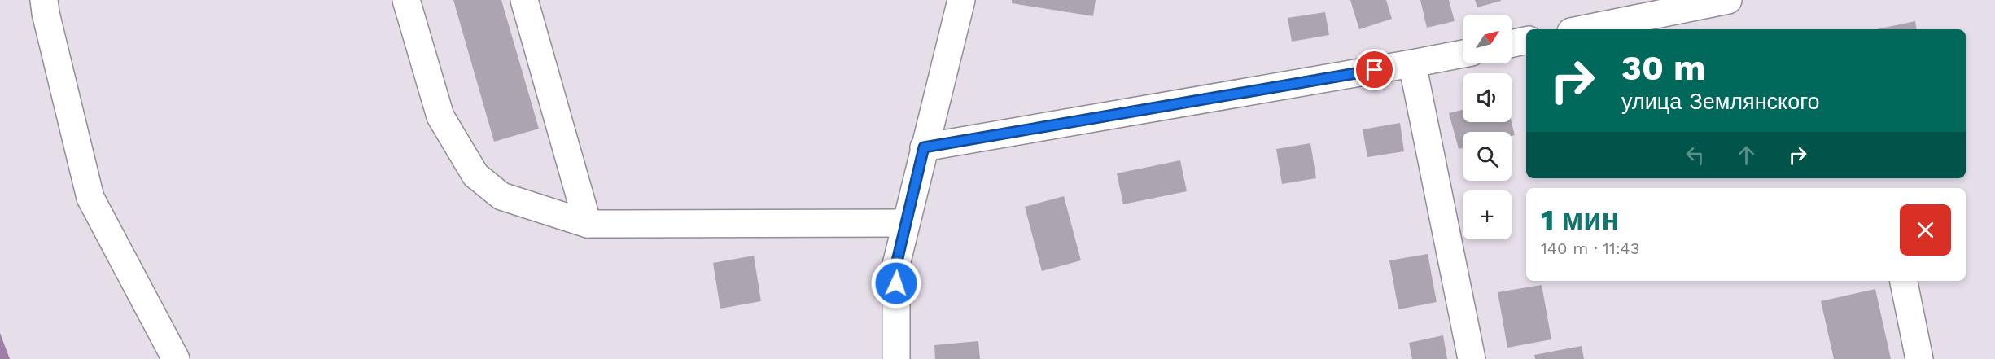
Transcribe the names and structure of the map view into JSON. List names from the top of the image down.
{
  "north": "top right",
  "page": {
    "map_buttons": "+",
    "turn": ["30 m", "улица Землянского"],
    "heading": ["1 мин", "140 m · 11:43"]
  }
}
